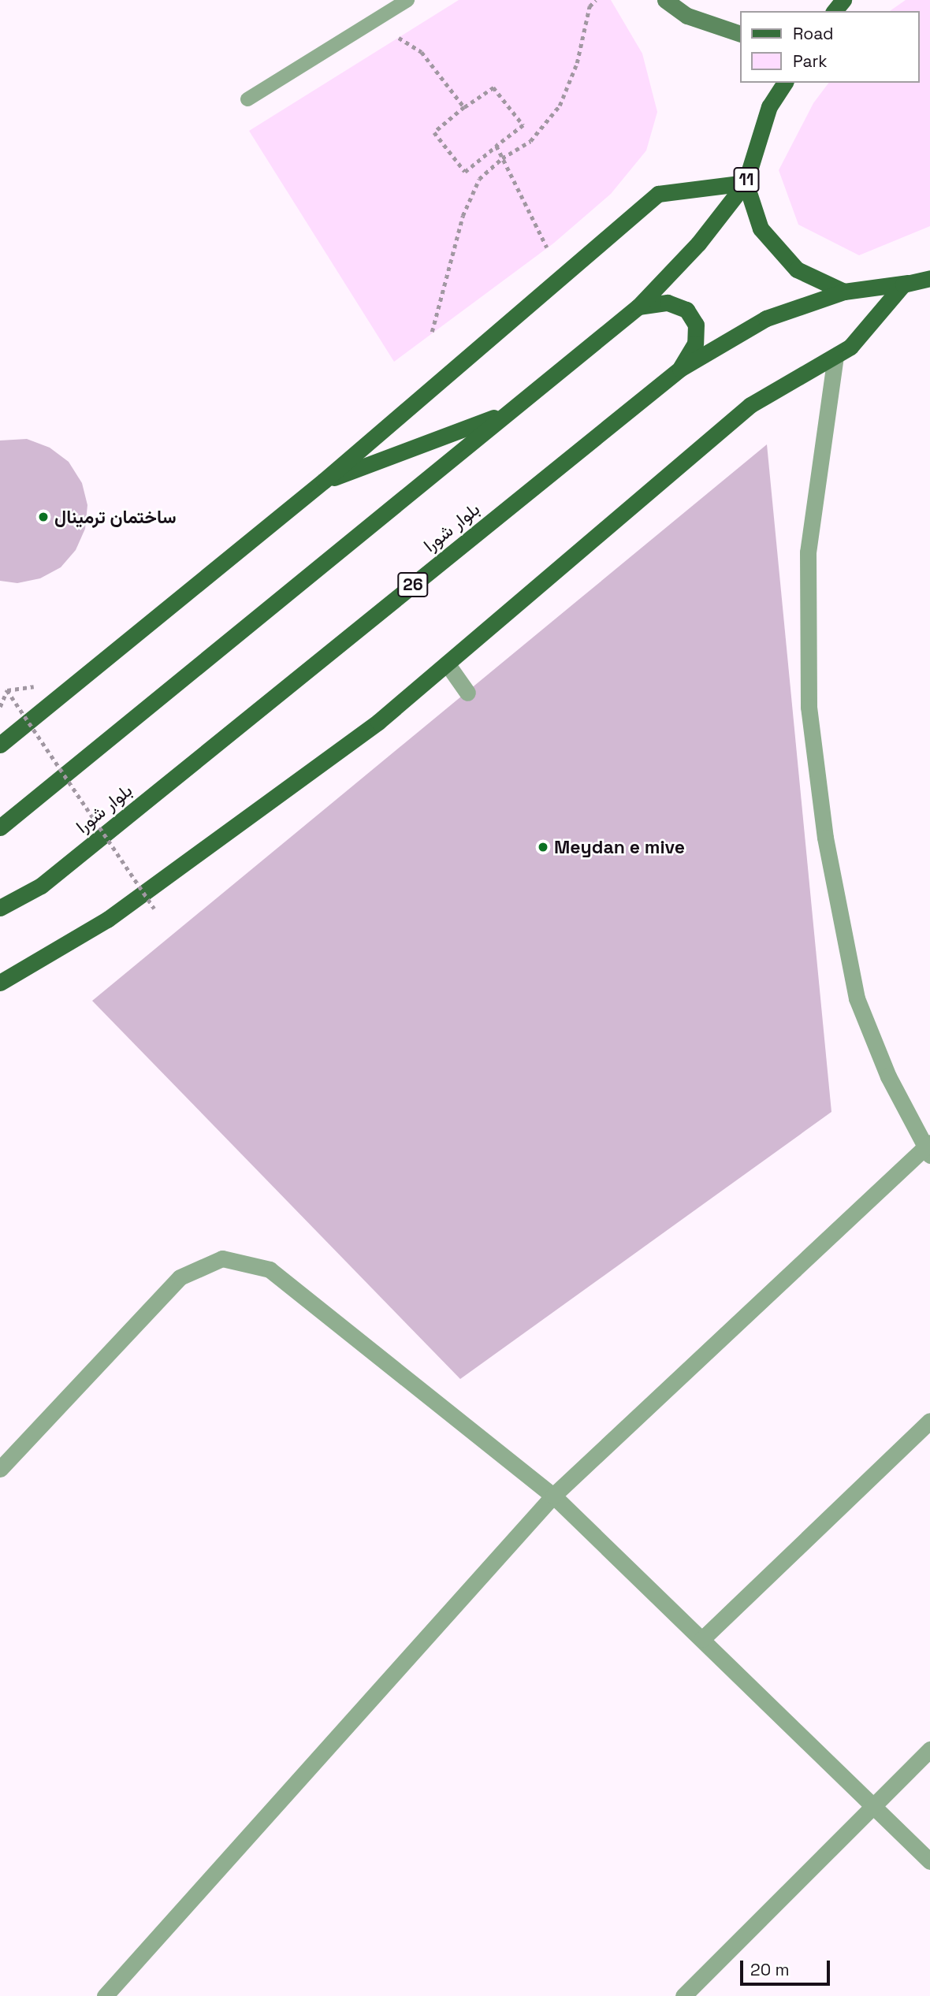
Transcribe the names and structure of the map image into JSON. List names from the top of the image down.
{
  "streets": {
    "main road": ["11", "بلوار شورا", "26"]
  },
  "crossings": [
    ["11", "بلوار شورا"]
  ],
  "places": ["ساختمان ترمینال", "Meydan e mive"],
  "legend": ["Road", "Park"],
  "scale_bar": "20 m"
}
